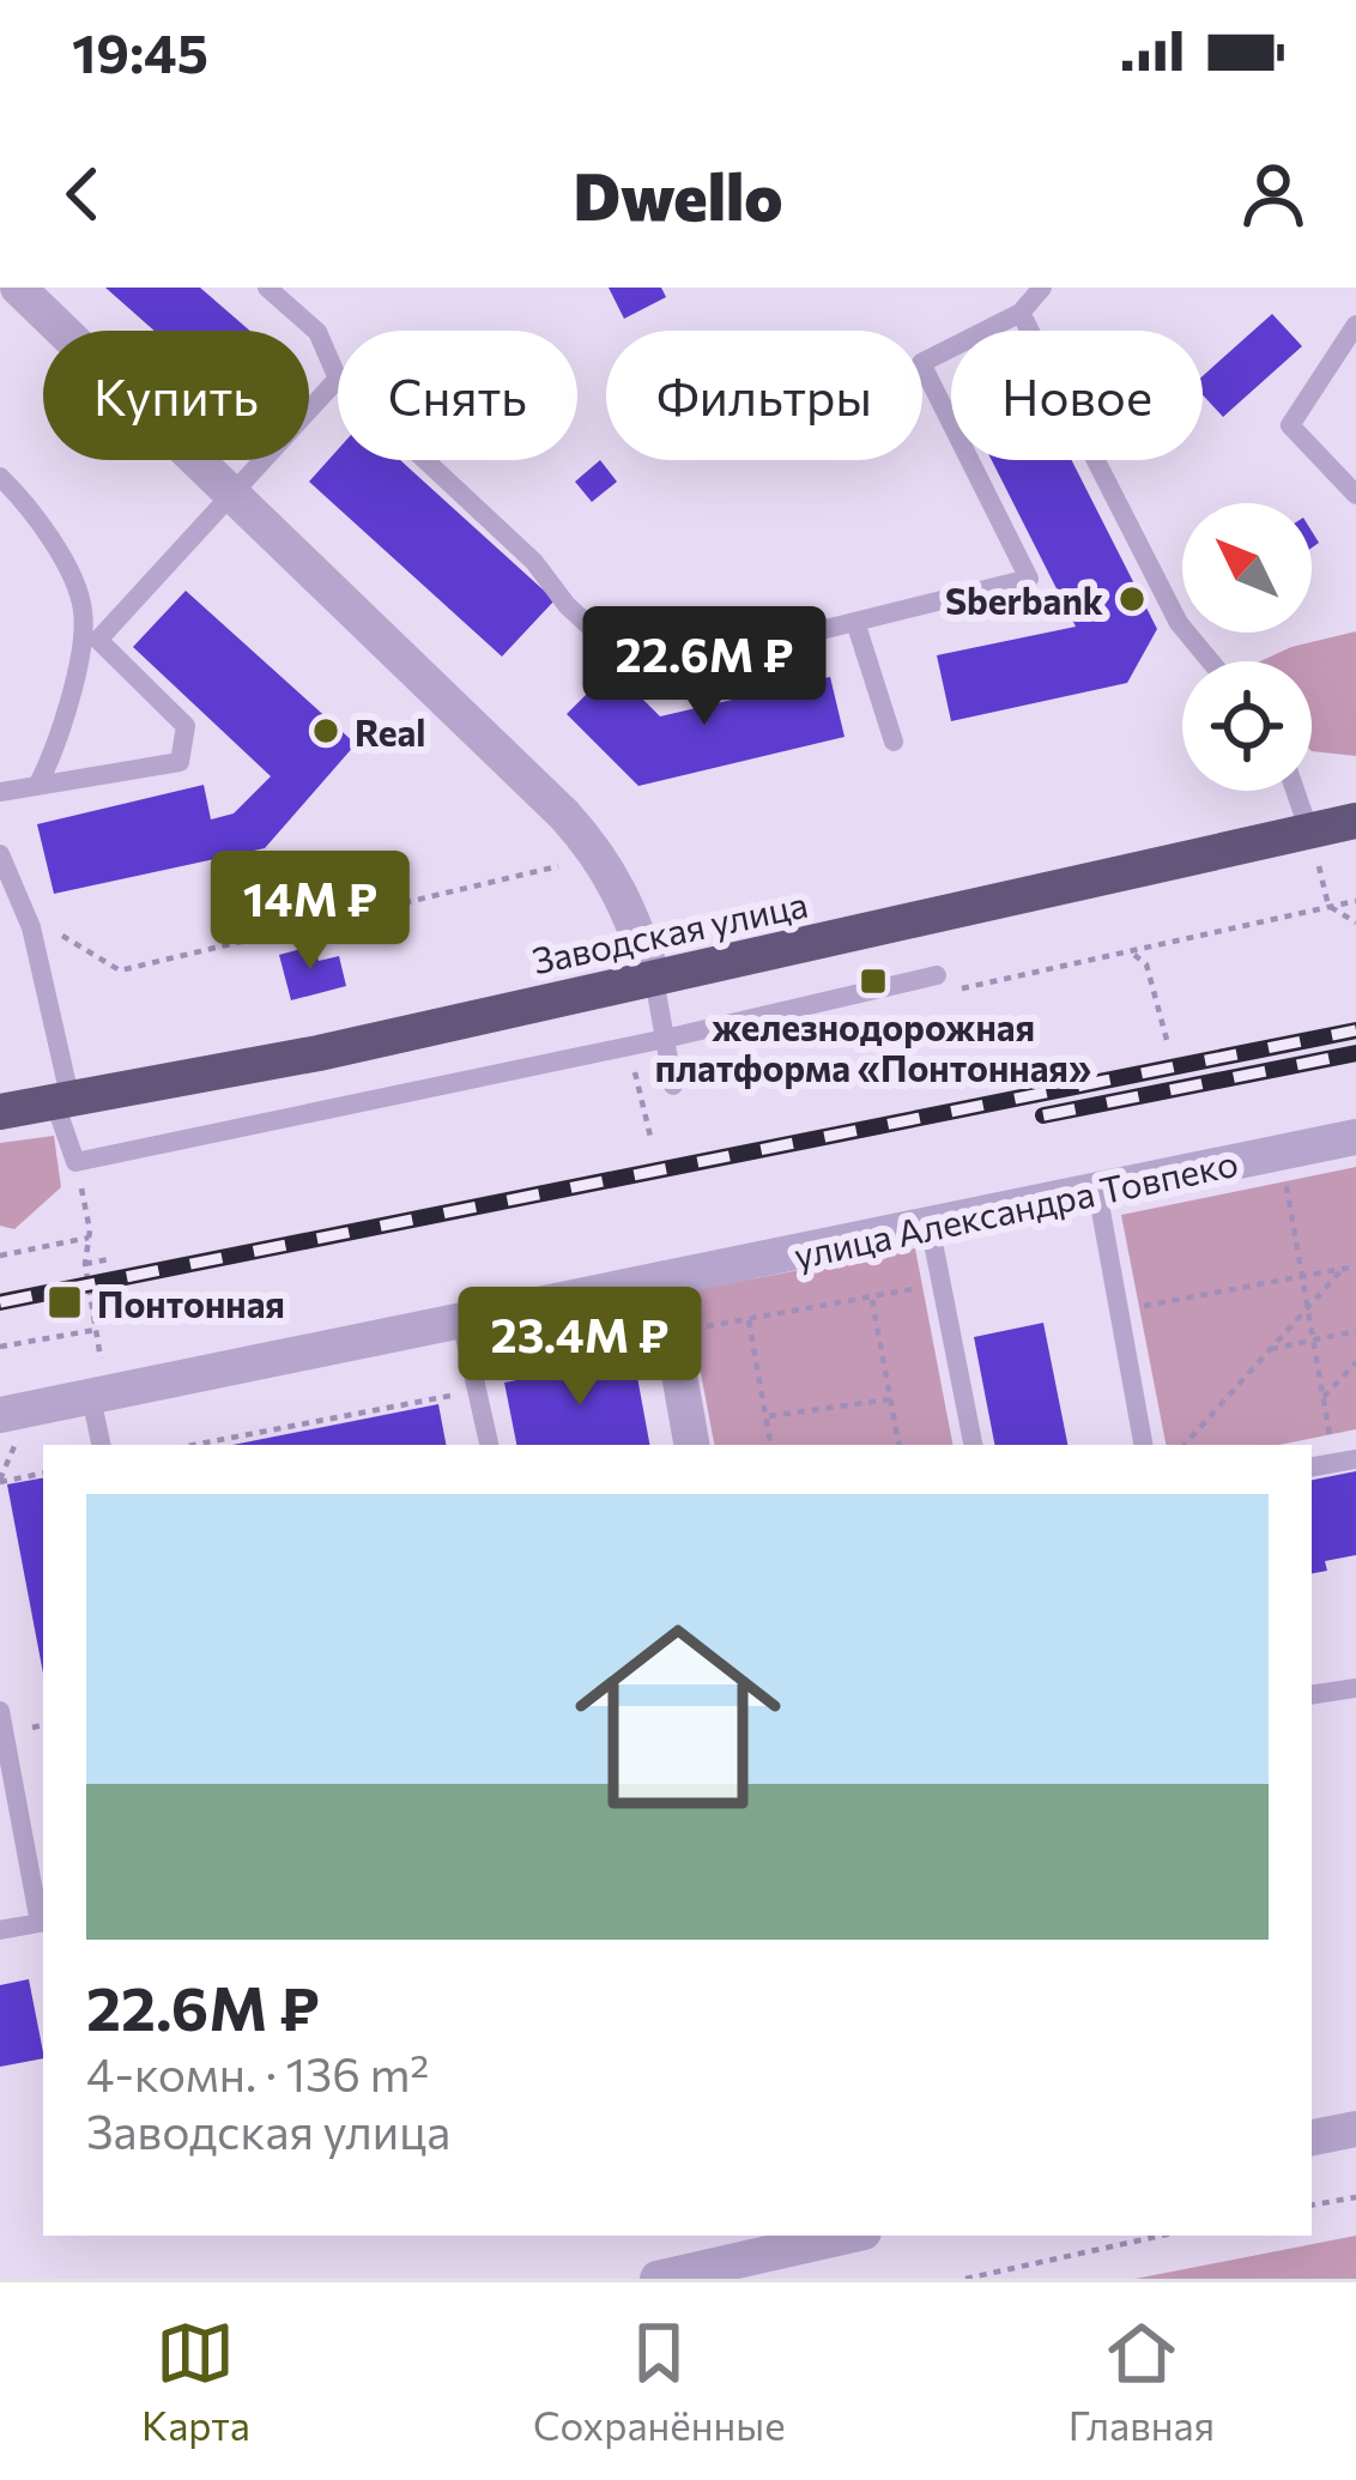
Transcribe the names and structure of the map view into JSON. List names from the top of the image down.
{
  "streets": {
    "main road": ["Заводская улица"],
    "street": ["улица Александра Товпеко"]
  },
  "places": {
    "other": ["Sberbank", "Real"],
    "transit": ["железнодорожная платформа «Понтонная»", "Понтонная"]
  },
  "north": "top left",
  "page": {
    "status": "19:45",
    "header": "Dwello",
    "chip": [
      "Купить",
      "Снять",
      "Фильтры",
      "Новое"
    ],
    "price": ["22.6M ₽", "14M ₽", "23.4M ₽"],
    "list": [
      {
        "name": "22.6M ₽",
        "note": "4-комн. · 136 m² · Заводская улица"
      }
    ],
    "tabs": ["Карта", "Сохранённые", "Главная"]
  }
}
